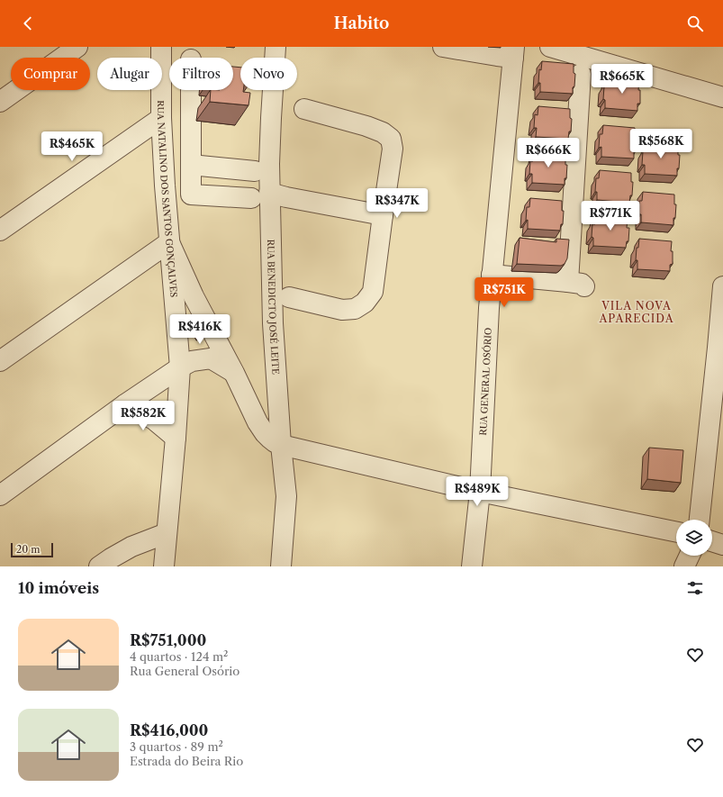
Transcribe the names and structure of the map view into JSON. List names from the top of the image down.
{
  "streets": {
    "street": ["RUA NATALINO DOS SANTOS GONÇALVES", "RUA BENEDICTO JOSÉ LEITE", "RUA GENERAL OSÓRIO"]
  },
  "districts": ["VILA NOVA APARECIDA"],
  "scale_bar": "20 m",
  "page": {
    "header": "Habito",
    "chip": [
      "Comprar",
      "Alugar",
      "Filtros",
      "Novo"
    ],
    "price": [
      "R$665K",
      "R$568K",
      "R$465K",
      "R$666K",
      "R$347K",
      "R$771K",
      "R$751K",
      "R$416K",
      "R$582K",
      "R$489K"
    ],
    "scale": "20 m",
    "heading": "10 imóveis",
    "list": [
      {
        "name": "R$751,000",
        "note": "4 quartos · 124 m² · Rua General Osório"
      },
      {
        "name": "R$416,000",
        "note": "3 quartos · 89 m² · Estrada do Beira Rio"
      }
    ]
  }
}
